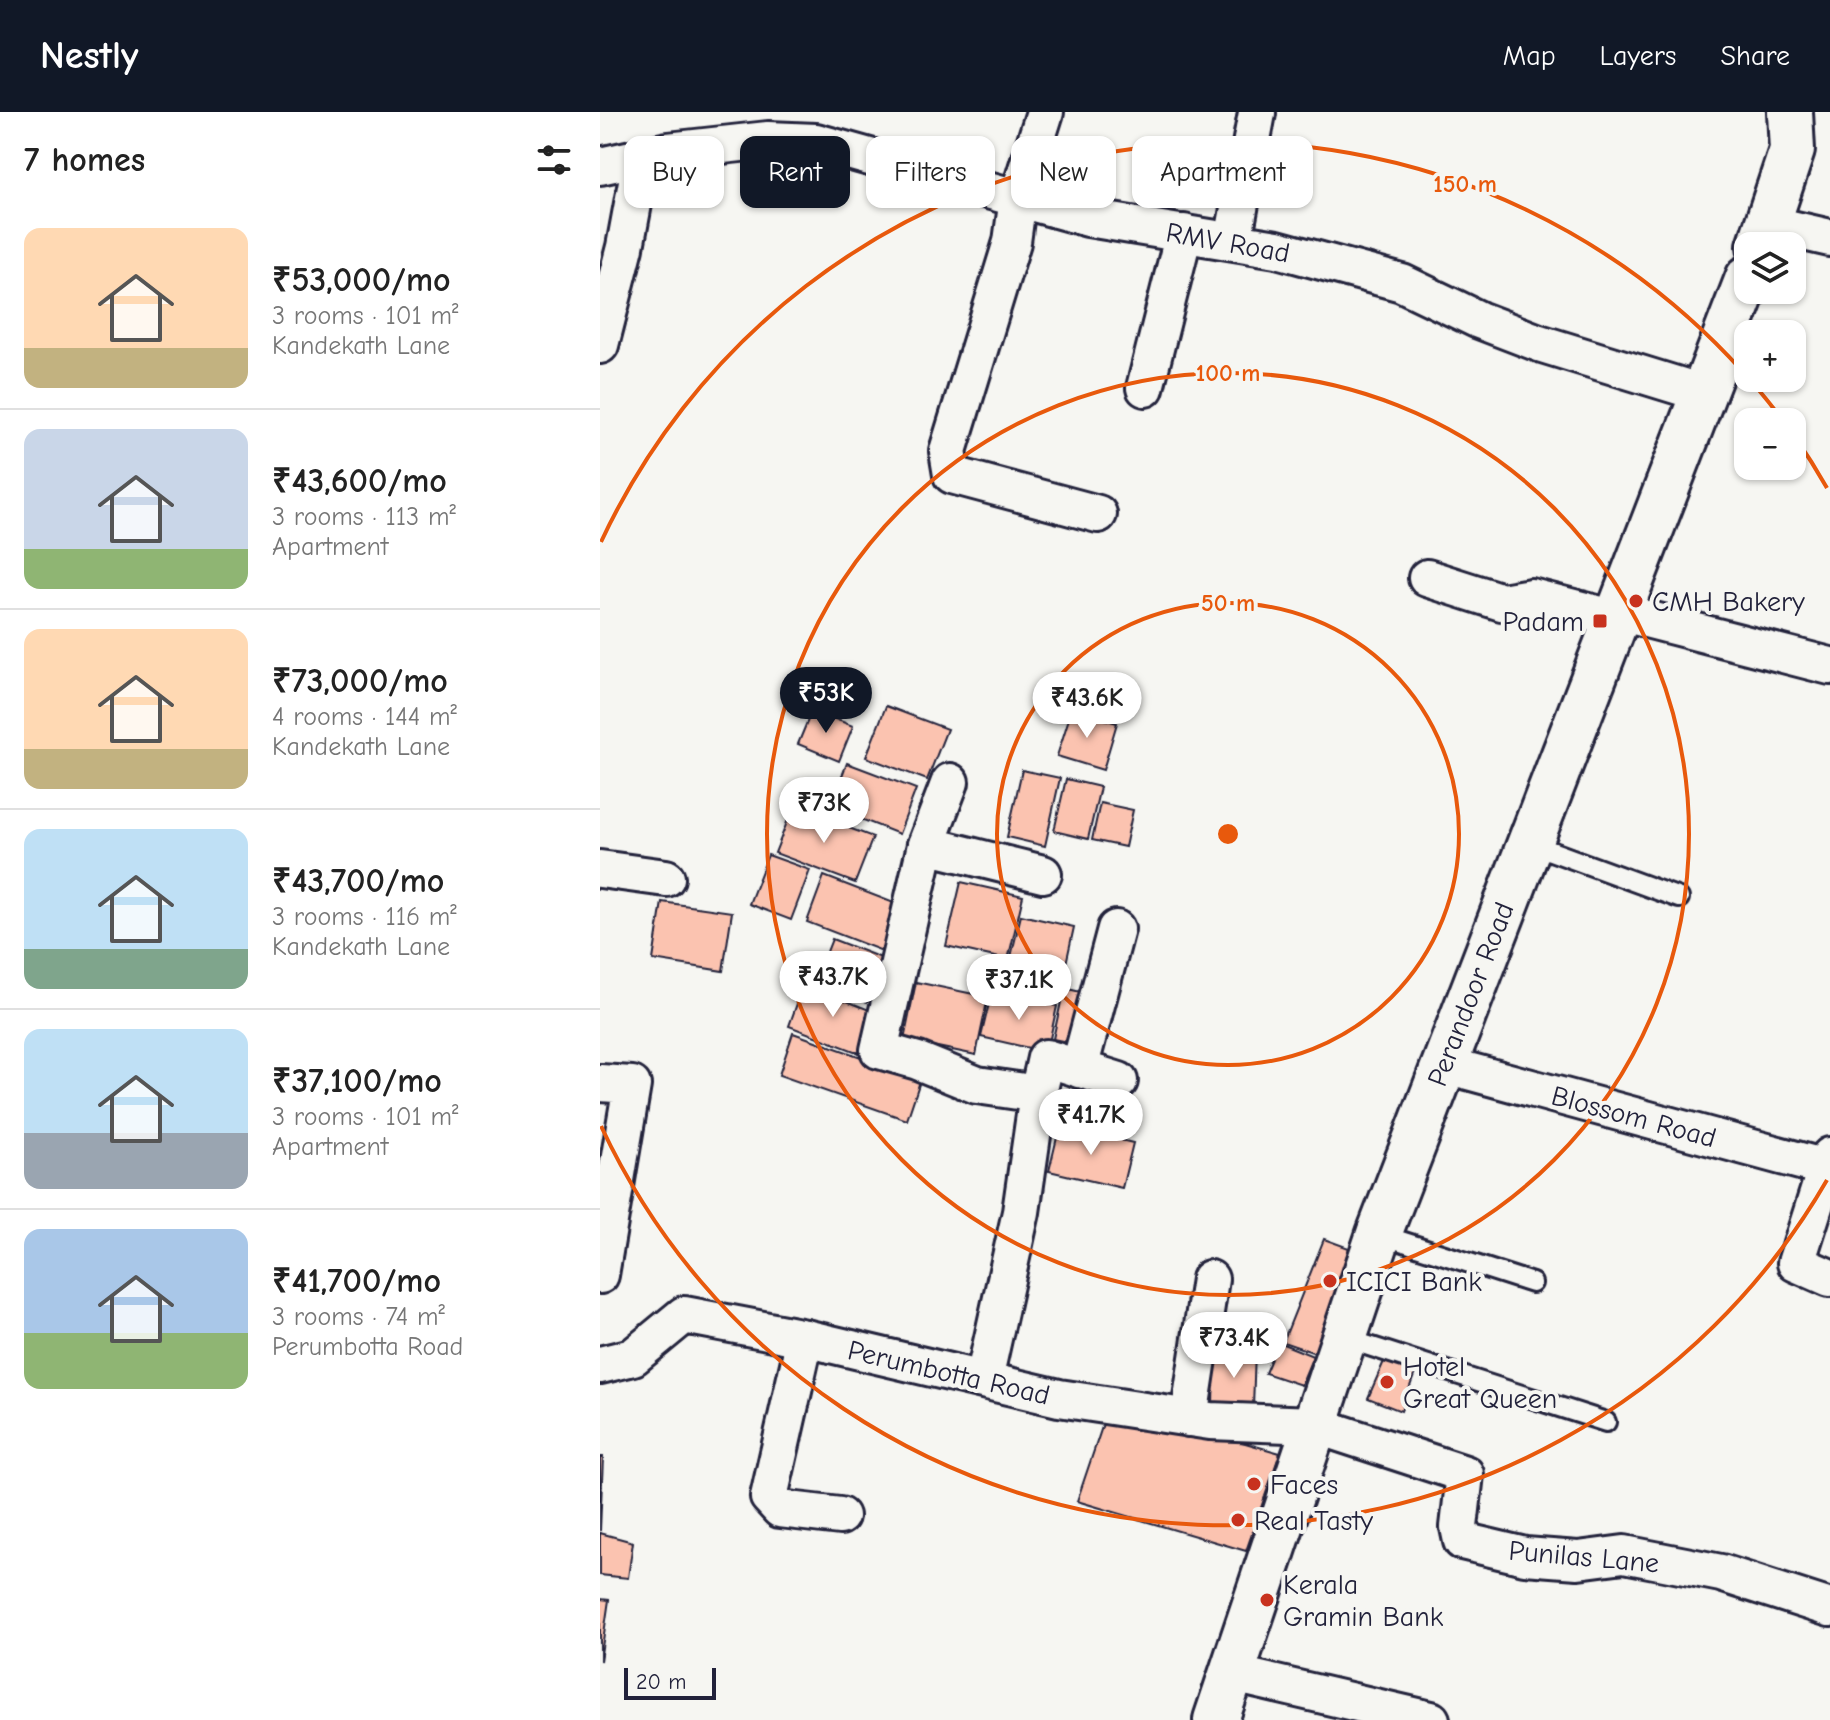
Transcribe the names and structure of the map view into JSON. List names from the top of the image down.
{
  "streets": {
    "main road": ["Perandoor Road"],
    "street": [
      "RMV Road",
      "Blossom Road",
      "Perumbotta Road",
      "Punilas Lane"
    ]
  },
  "crossings": [
    ["RMV Road", "Perandoor Road"],
    ["Perandoor Road", "Blossom Road"],
    ["Perandoor Road", "Perumbotta Road"],
    ["Perandoor Road", "Punilas Lane"],
    ["Perumbotta Road", "Punilas Lane"]
  ],
  "places": {
    "other": [
      "CMH Bakery",
      "ICICI Bank",
      "Hotel Great Queen",
      "Faces",
      "Real Tasty",
      "Kerala Gramin Bank"
    ],
    "transit": ["Padam"]
  },
  "scale_bar": "20 m",
  "page": {
    "header": "Nestly",
    "nav": ["Map", "Layers", "Share"],
    "heading": "7 homes",
    "chip": [
      "Buy",
      "Rent",
      "Filters",
      "New",
      "Apartment"
    ],
    "list": [
      {
        "name": "₹53,000/mo",
        "note": "3 rooms · 101 m² · Kandekath Lane"
      },
      {
        "name": "₹43,600/mo",
        "note": "3 rooms · 113 m² · Apartment"
      },
      {
        "name": "₹73,000/mo",
        "note": "4 rooms · 144 m² · Kandekath Lane"
      },
      {
        "name": "₹43,700/mo",
        "note": "3 rooms · 116 m² · Kandekath Lane"
      },
      {
        "name": "₹37,100/mo",
        "note": "3 rooms · 101 m² · Apartment"
      },
      {
        "name": "₹41,700/mo",
        "note": "3 rooms · 74 m² · Perumbotta Road"
      }
    ],
    "map_buttons": ["+", "−"],
    "price": [
      "₹53K",
      "₹43.6K",
      "₹73K",
      "₹43.7K",
      "₹37.1K",
      "₹41.7K",
      "₹73.4K"
    ],
    "scale": "20 m"
  },
  "rings": ["150 m", "100 m", "50 m"]
}
